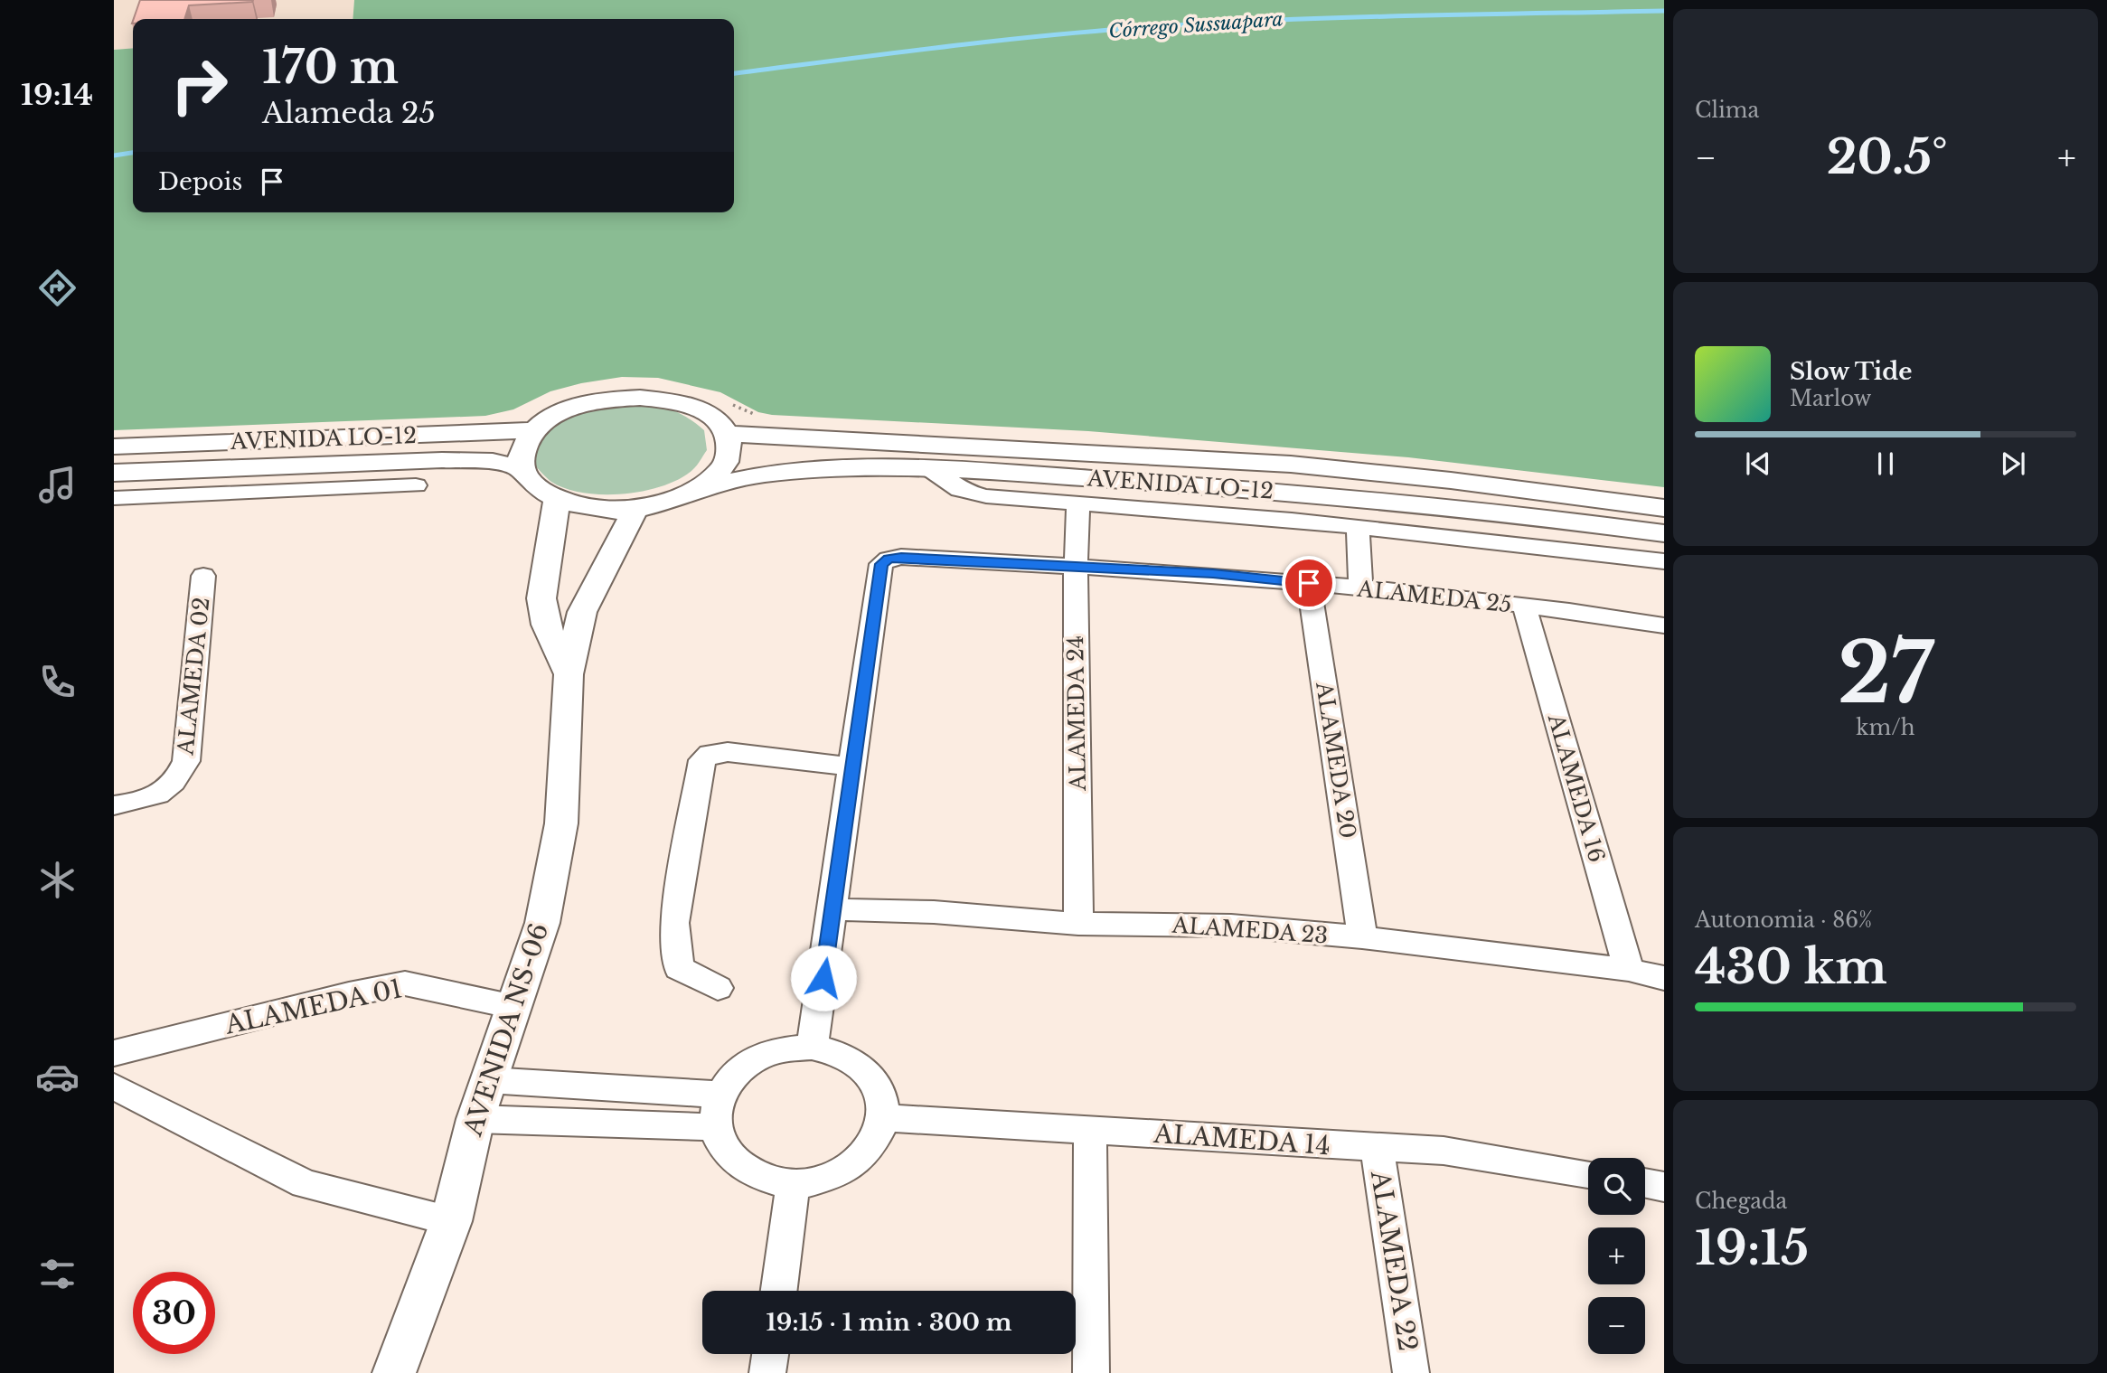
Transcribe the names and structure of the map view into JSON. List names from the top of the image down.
{
  "streets": {
    "street": [
      "AVENIDA LO-12",
      "ALAMEDA 25",
      "ALAMEDA 02",
      "ALAMEDA 24",
      "ALAMEDA 20",
      "ALAMEDA 16",
      "ALAMEDA 23",
      "ALAMEDA 01",
      "AVENIDA NS-06",
      "ALAMEDA 14",
      "ALAMEDA 22"
    ]
  },
  "crossings": [
    ["AVENIDA LO-12", "AVENIDA NS-06"],
    ["ALAMEDA 25", "ALAMEDA 24"],
    ["ALAMEDA 25", "ALAMEDA 20"],
    ["ALAMEDA 25", "ALAMEDA 16"],
    ["ALAMEDA 24", "ALAMEDA 23"],
    ["ALAMEDA 20", "ALAMEDA 23"],
    ["ALAMEDA 16", "ALAMEDA 23"],
    ["ALAMEDA 01", "AVENIDA NS-06"],
    ["ALAMEDA 14", "ALAMEDA 22"]
  ],
  "water": ["Córrego Sussuapara"],
  "page": {
    "tabs": "19:14",
    "tile": [
      "Clima",
      ["27", "km/h"],
      ["Autonomia · 86%", "430 km"],
      ["Chegada", "19:15"]
    ],
    "turn": ["170 m", "Alameda 25"],
    "heat": ["−", "20.5°", "+"],
    "then": "Depois",
    "song": ["Slow Tide", "Marlow"],
    "map_buttons": ["+", "−"],
    "limit": "30",
    "trip": "19:15 · 1 min · 300 m"
  }
}
